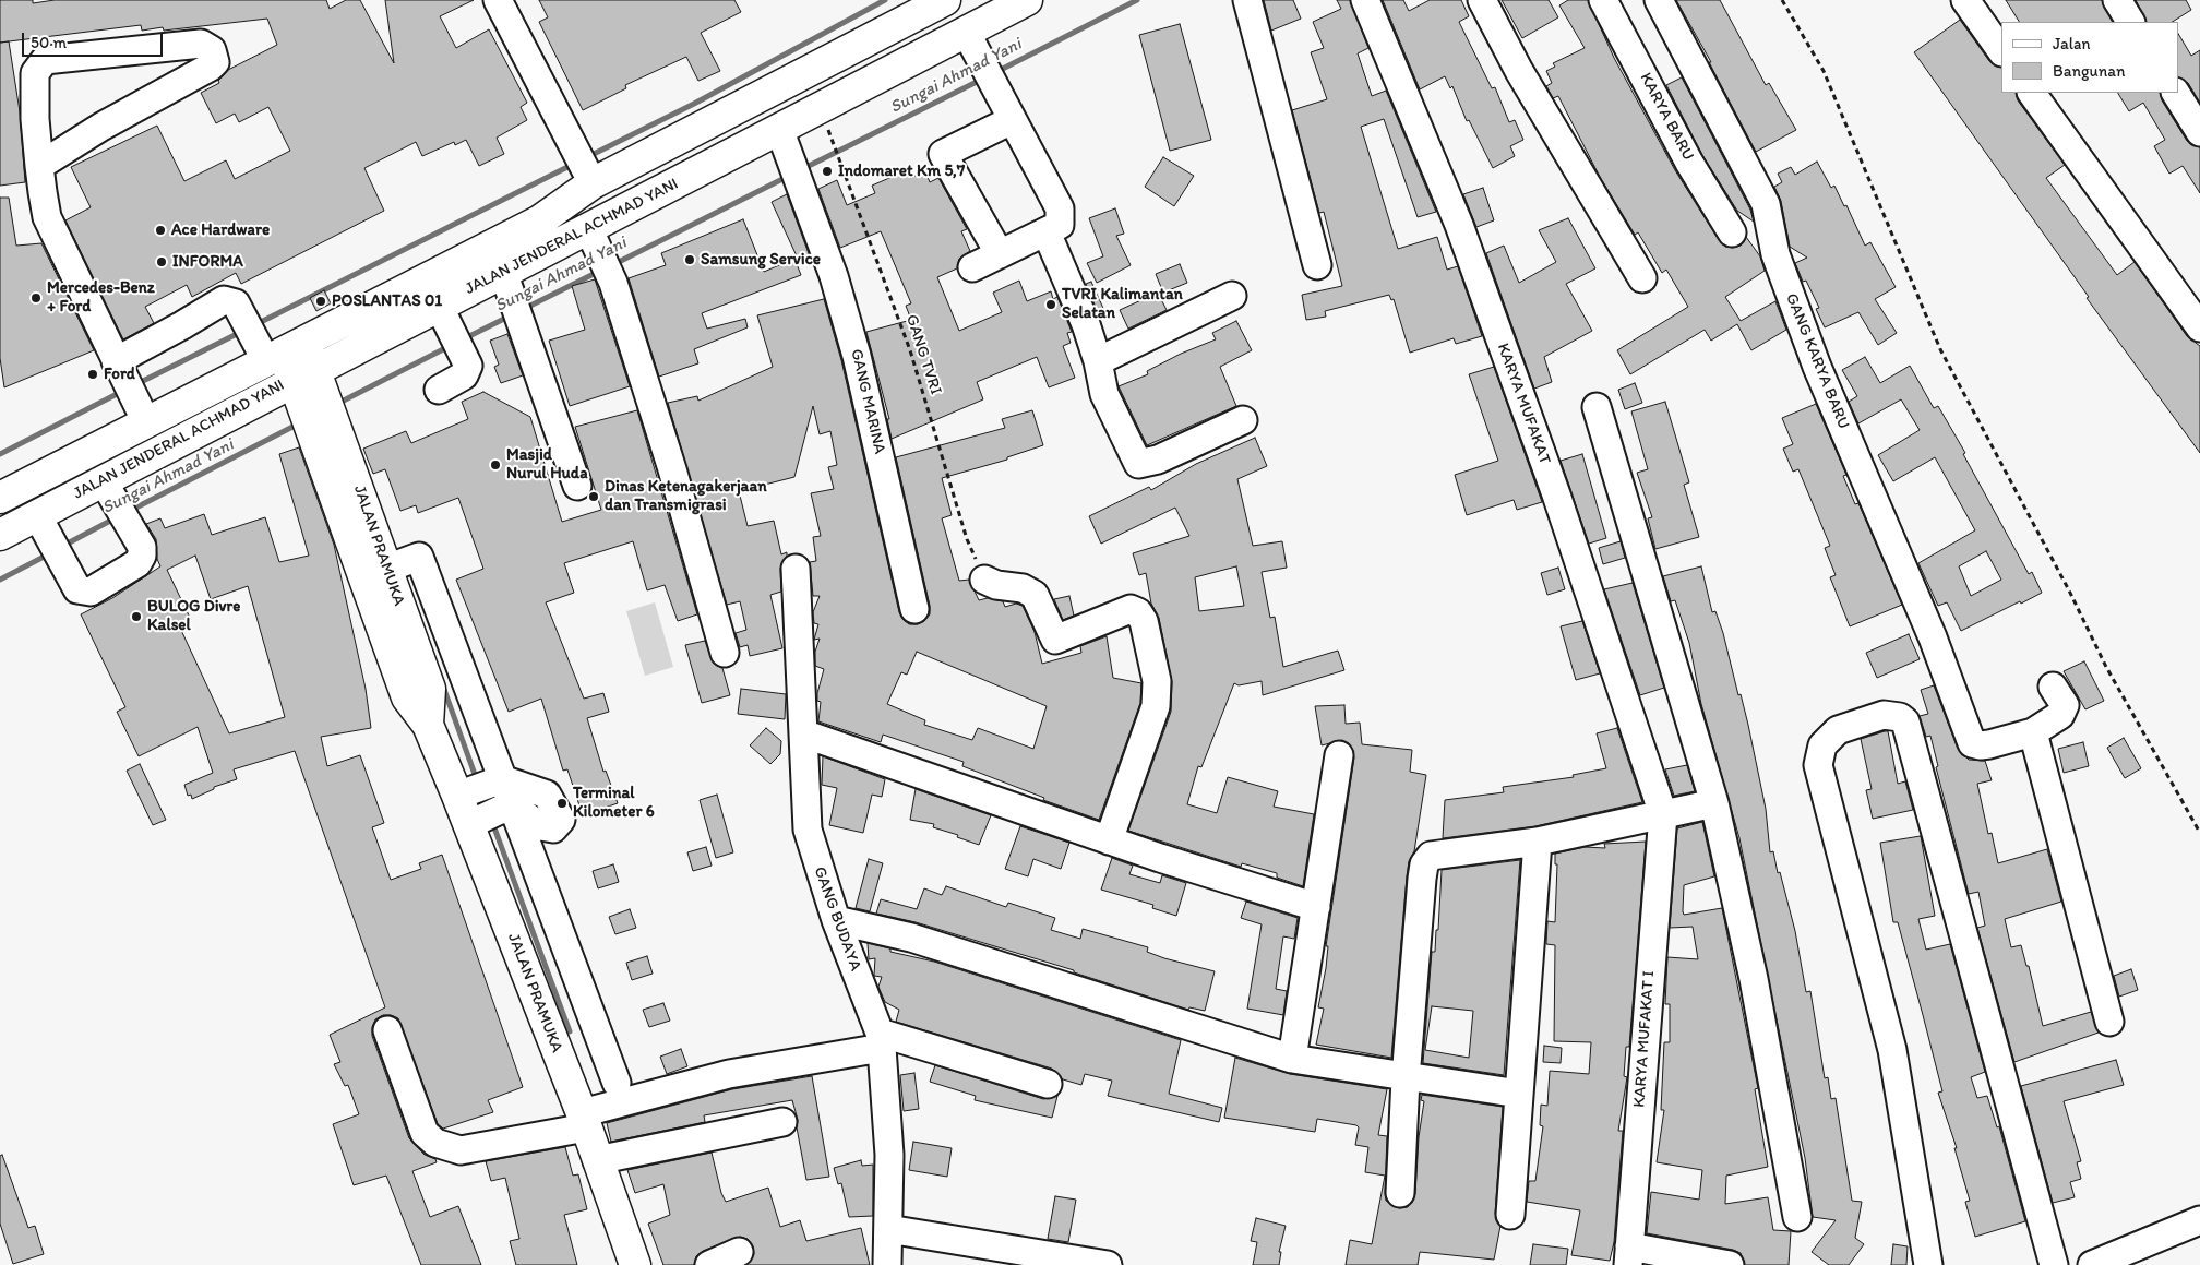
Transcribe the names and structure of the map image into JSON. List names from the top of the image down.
{
  "streets": {
    "main road": ["JALAN JENDERAL ACHMAD YANI", "JALAN PRAMUKA"],
    "street": [
      "KARYA BARU",
      "GANG KARYA BARU",
      "GANG MARINA",
      "KARYA MUFAKAT",
      "GANG BUDAYA",
      "KARYA MUFAKAT I"
    ],
    "path": ["GANG TVRI"]
  },
  "crossings": [
    ["JALAN JENDERAL ACHMAD YANI", "GANG MARINA"],
    ["JALAN JENDERAL ACHMAD YANI", "JALAN PRAMUKA"],
    ["KARYA MUFAKAT", "KARYA MUFAKAT I"]
  ],
  "water": ["Sungai Ahmad Yani"],
  "places": [
    "Indomaret Km 5,7",
    "Ace Hardware",
    "Samsung Service",
    "INFORMA",
    "Mercedes-Benz + Ford",
    "POSLANTAS 01",
    "TVRI Kalimantan Selatan",
    "Ford",
    "Masjid Nurul Huda",
    "Dinas Ketenagakerjaan dan Transmigrasi",
    "BULOG Divre Kalsel",
    "Terminal Kilometer 6"
  ],
  "legend": ["Jalan", "Bangunan"],
  "scale_bar": "50 m"
}
